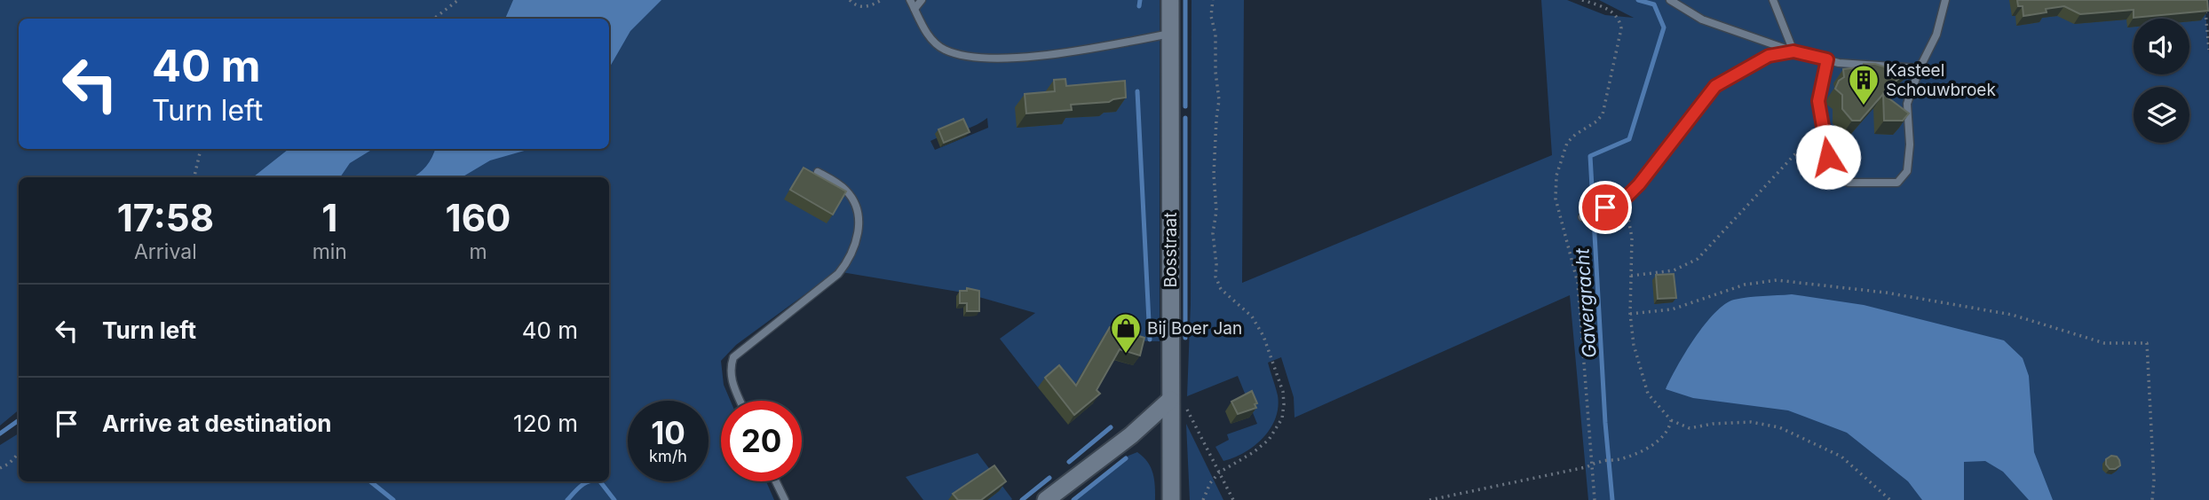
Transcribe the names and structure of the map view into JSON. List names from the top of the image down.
{
  "streets": {
    "street": ["Bosstraat"]
  },
  "water": ["Gavergracht"],
  "places": {
    "building": ["Kasteel Schouwbroek"],
    "shop": ["Bij Boer Jan"]
  },
  "page": {
    "turn": ["40 m", "Turn left"],
    "eta": [
      "17:58",
      "Arrival",
      "1",
      "min",
      "160",
      "m"
    ],
    "list": [
      {
        "name": "Turn left",
        "value": "40 m"
      },
      {
        "name": "Arrive at destination",
        "value": "120 m"
      }
    ],
    "speed": "10 km/h",
    "limit": "20"
  }
}
